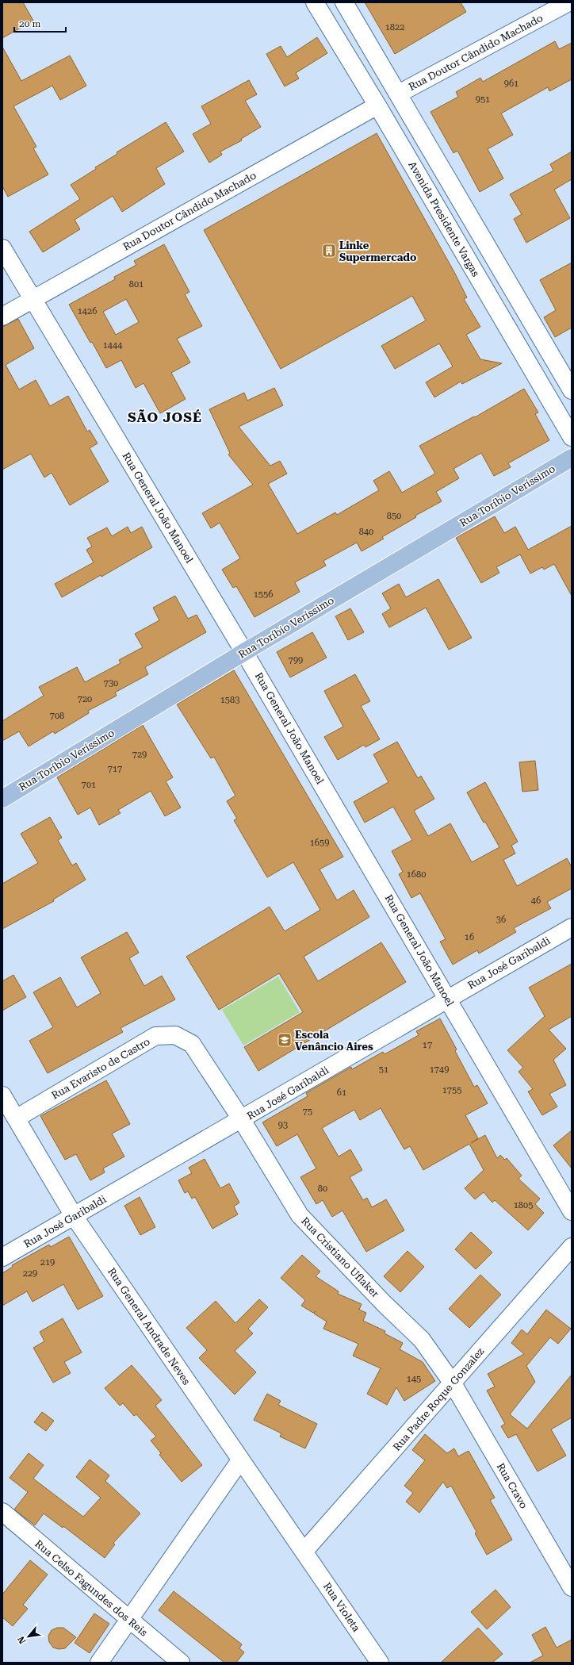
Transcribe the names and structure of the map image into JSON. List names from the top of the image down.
{
  "streets": {
    "main road": ["Rua Toríbio Veríssimo"],
    "street": [
      "Rua Doutor Cândido Machado",
      "Avenida Presidente Vargas",
      "Rua General João Manoel",
      "Rua José Garibaldi",
      "Rua Evaristo de Castro",
      "Rua Cristiano Uflaker",
      "Rua General Andrade Neves",
      "Rua Padre Roque Gonzalez",
      "Rua Cravo",
      "Rua Celso Fagundes dos Reis",
      "Rua Violeta"
    ]
  },
  "crossings": [
    ["Rua Doutor Cândido Machado", "Avenida Presidente Vargas"],
    ["Rua Doutor Cândido Machado", "Rua General João Manoel"],
    ["Rua Toríbio Veríssimo", "Rua General João Manoel"],
    ["Rua General João Manoel", "Rua José Garibaldi"],
    ["Rua José Garibaldi", "Rua Evaristo de Castro"],
    ["Rua José Garibaldi", "Rua Cristiano Uflaker"],
    ["Rua José Garibaldi", "Rua General Andrade Neves"],
    ["Rua Evaristo de Castro", "Rua Cristiano Uflaker"],
    ["Rua Evaristo de Castro", "Rua General Andrade Neves"],
    ["Rua Cristiano Uflaker", "Rua Padre Roque Gonzalez"],
    ["Rua Cristiano Uflaker", "Rua Cravo"],
    ["Rua General Andrade Neves", "Rua Padre Roque Gonzalez"],
    ["Rua General Andrade Neves", "Rua Violeta"],
    ["Rua Padre Roque Gonzalez", "Rua Cravo"],
    ["Rua Padre Roque Gonzalez", "Rua Violeta"]
  ],
  "districts": ["SÃO JOSÉ"],
  "places": {
    "building": ["Linke Supermercado"],
    "school or university": ["Escola Venâncio Aires"]
  },
  "house_numbers": [
    "1822",
    "961",
    "951",
    "801",
    "1426",
    "1444",
    "850",
    "840",
    "1556",
    "799",
    "730",
    "720",
    "1583",
    "708",
    "729",
    "717",
    "701",
    "1659",
    "1680",
    "46",
    "36",
    "16",
    "17",
    "51",
    "1749",
    "1755",
    "61",
    "75",
    "93",
    "80",
    "1805",
    "219",
    "229",
    "145"
  ],
  "scale_bar": "20 m",
  "north": "bottom left"
}
